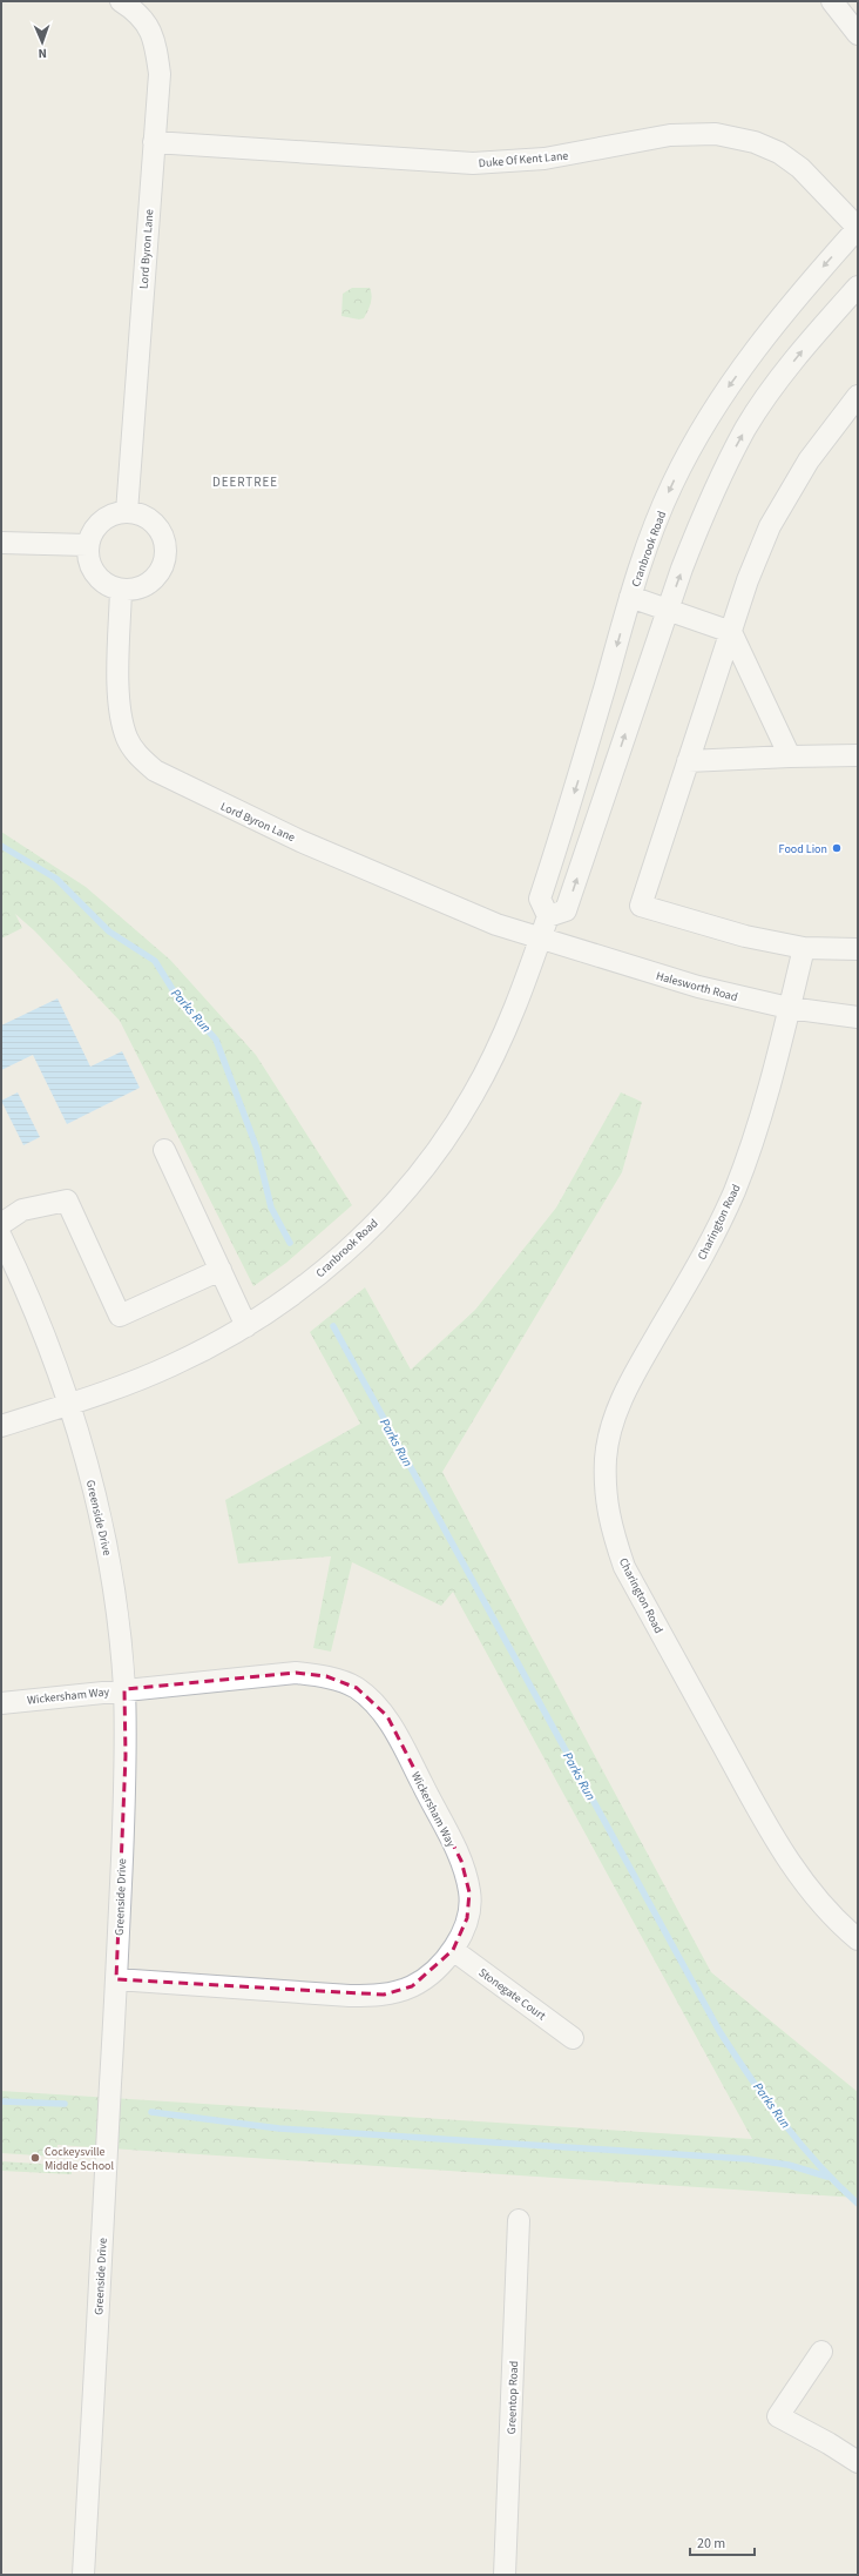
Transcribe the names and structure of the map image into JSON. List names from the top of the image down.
{
  "streets": {
    "street": [
      "Duke Of Kent Lane",
      "Lord Byron Lane",
      "Cranbrook Road",
      "Halesworth Road",
      "Charington Road",
      "Greenside Drive",
      "Wickersham Way",
      "Stonegate Court",
      "Greentop Road"
    ]
  },
  "crossings": [
    ["Duke Of Kent Lane", "Lord Byron Lane"],
    ["Duke Of Kent Lane", "Cranbrook Road"],
    ["Lord Byron Lane", "Cranbrook Road"],
    ["Lord Byron Lane", "Halesworth Road"],
    ["Cranbrook Road", "Halesworth Road"],
    ["Cranbrook Road", "Greenside Drive"],
    ["Halesworth Road", "Charington Road"],
    ["Greenside Drive", "Wickersham Way"],
    ["Wickersham Way", "Stonegate Court"]
  ],
  "districts": ["DEERTREE"],
  "water": ["Parks Run"],
  "places": ["Food Lion", "Cockeysville Middle School"],
  "scale_bar": "20 m",
  "north": "bottom"
}
